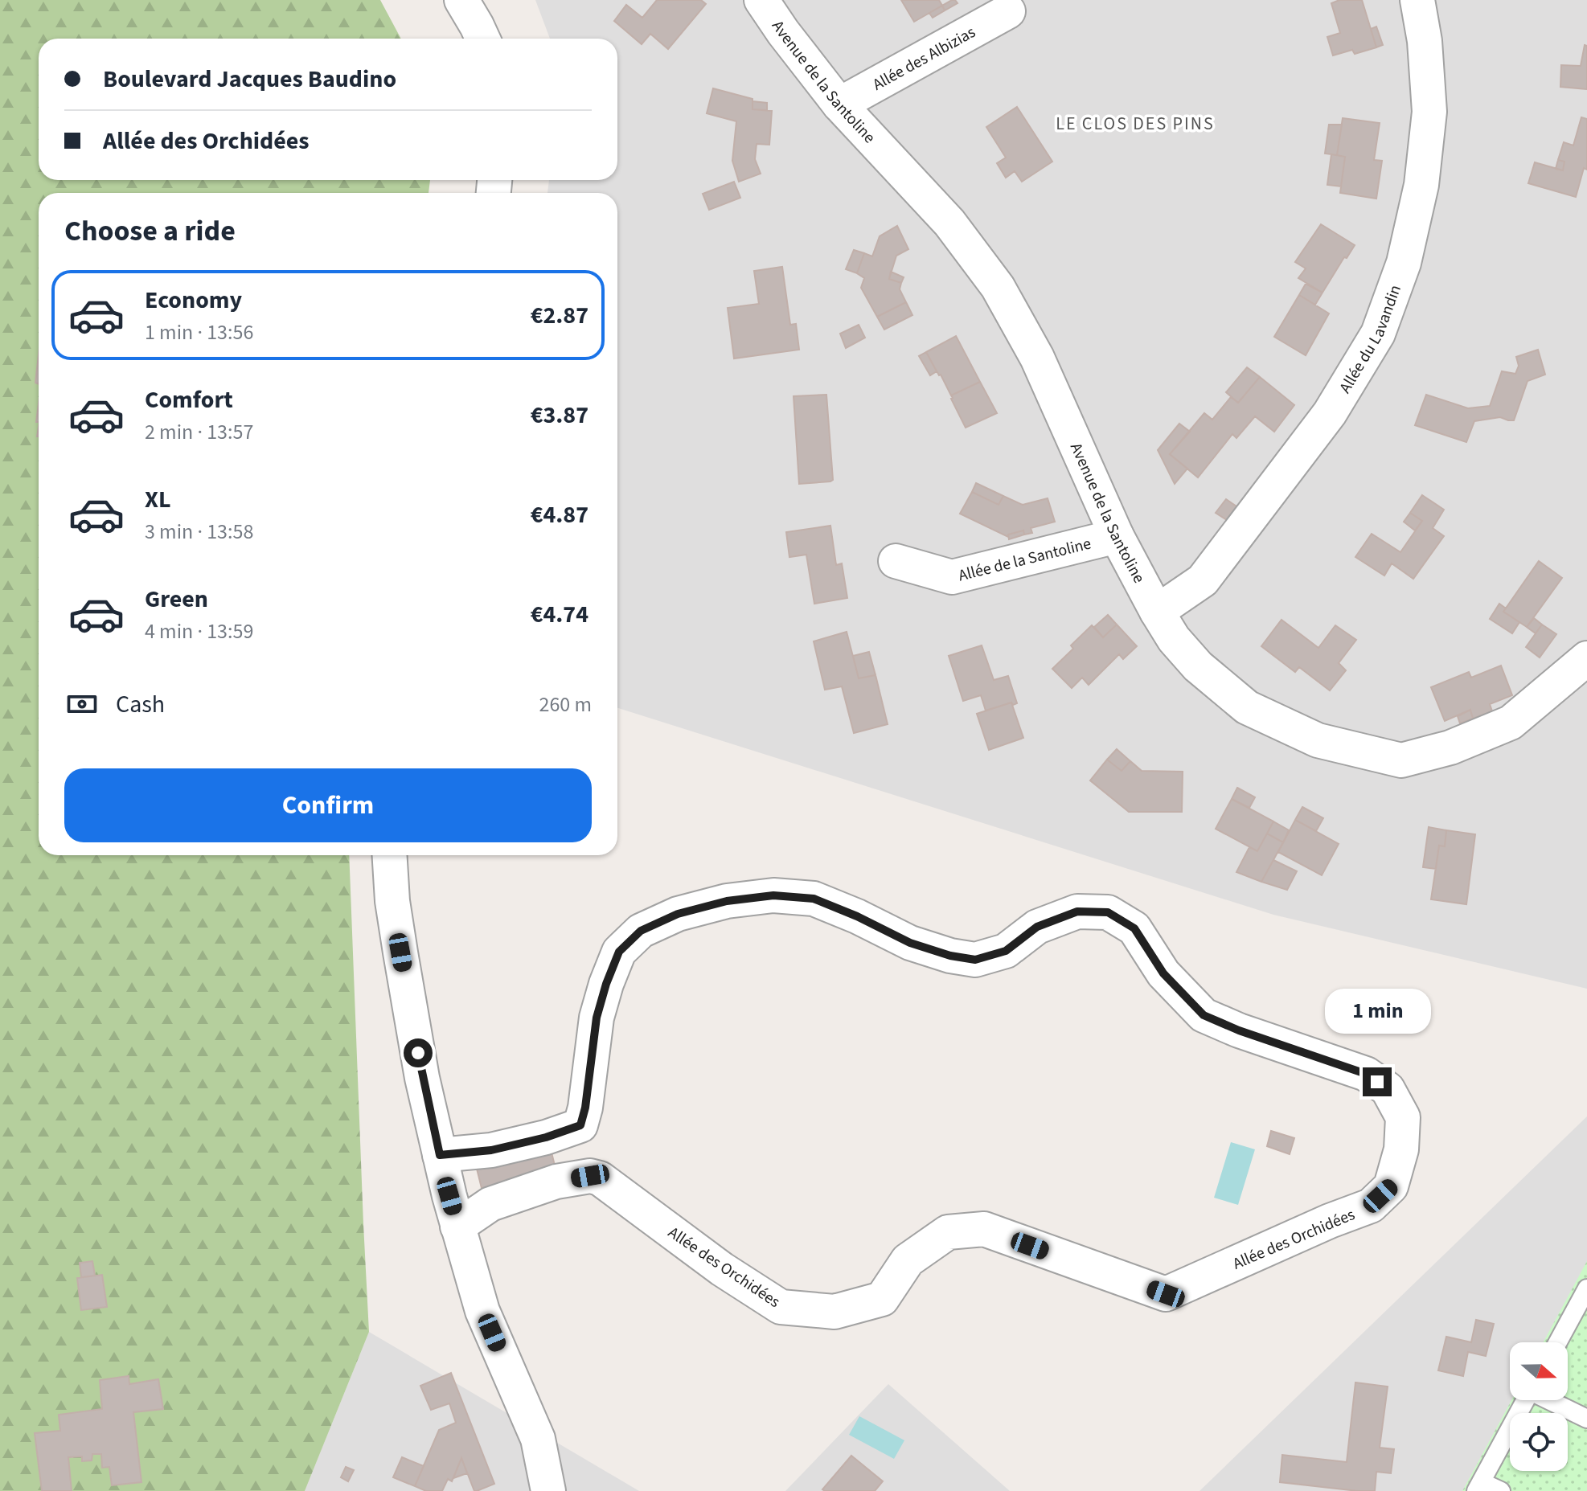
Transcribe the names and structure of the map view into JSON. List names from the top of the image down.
{
  "streets": {
    "street": [
      "Allée des Albizias",
      "Avenue de la Santoline",
      "Allée du Lavandin",
      "Allée de la Santoline",
      "Allée des Orchidées"
    ]
  },
  "crossings": [
    ["Allée des Albizias", "Avenue de la Santoline"],
    ["Avenue de la Santoline", "Allée du Lavandin"],
    ["Avenue de la Santoline", "Allée de la Santoline"]
  ],
  "districts": ["LE CLOS DES PINS"],
  "north": "right",
  "page": {
    "banner": ["Boulevard Jacques Baudino", "Allée des Orchidées"],
    "heading": "Choose a ride",
    "list": [
      {
        "name": "Economy",
        "note": "1 min · 13:56",
        "value": "€2.87"
      },
      {
        "name": "Comfort",
        "note": "2 min · 13:57",
        "value": "€3.87"
      },
      {
        "name": "XL",
        "note": "3 min · 13:58",
        "value": "€4.87"
      },
      {
        "name": "Green",
        "note": "4 min · 13:59",
        "value": "€4.74"
      }
    ],
    "pay": ["Cash", "260 m"],
    "buttons": "Confirm",
    "bubble": "1 min"
  }
}
